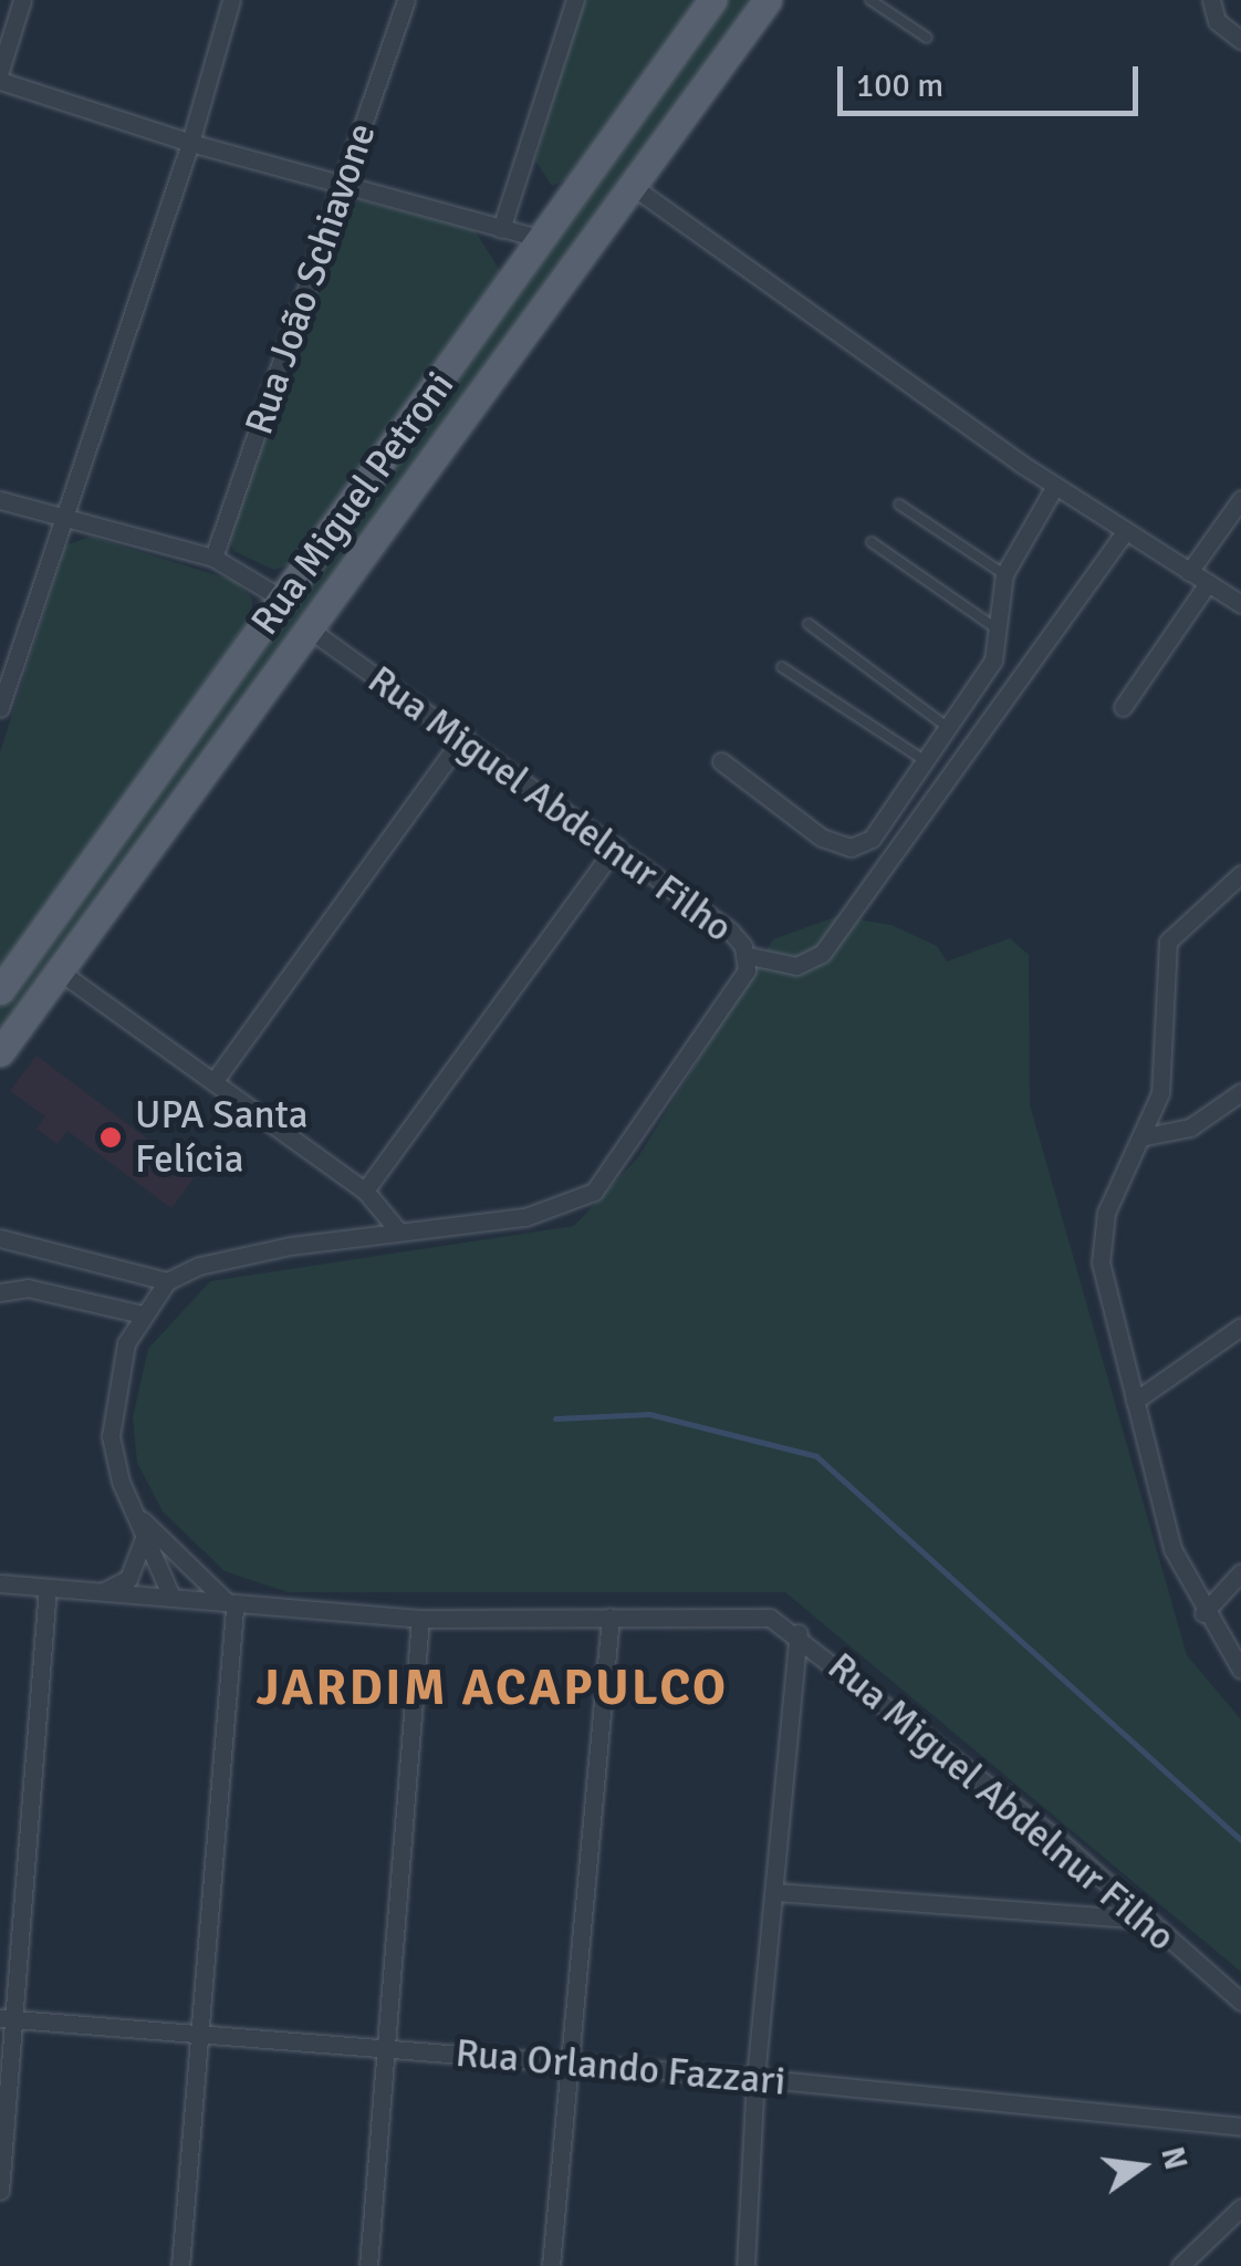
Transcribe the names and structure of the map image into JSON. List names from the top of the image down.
{
  "streets": {
    "main road": ["Rua Miguel Petroni"],
    "street": ["Rua João Schiavone", "Rua Miguel Abdelnur Filho", "Rua Orlando Fazzari"]
  },
  "crossings": [
    ["Rua Miguel Petroni", "Rua Miguel Abdelnur Filho"]
  ],
  "districts": ["JARDIM ACAPULCO"],
  "places": ["UPA Santa Felícia"],
  "scale_bar": "100 m",
  "north": "right"
}
